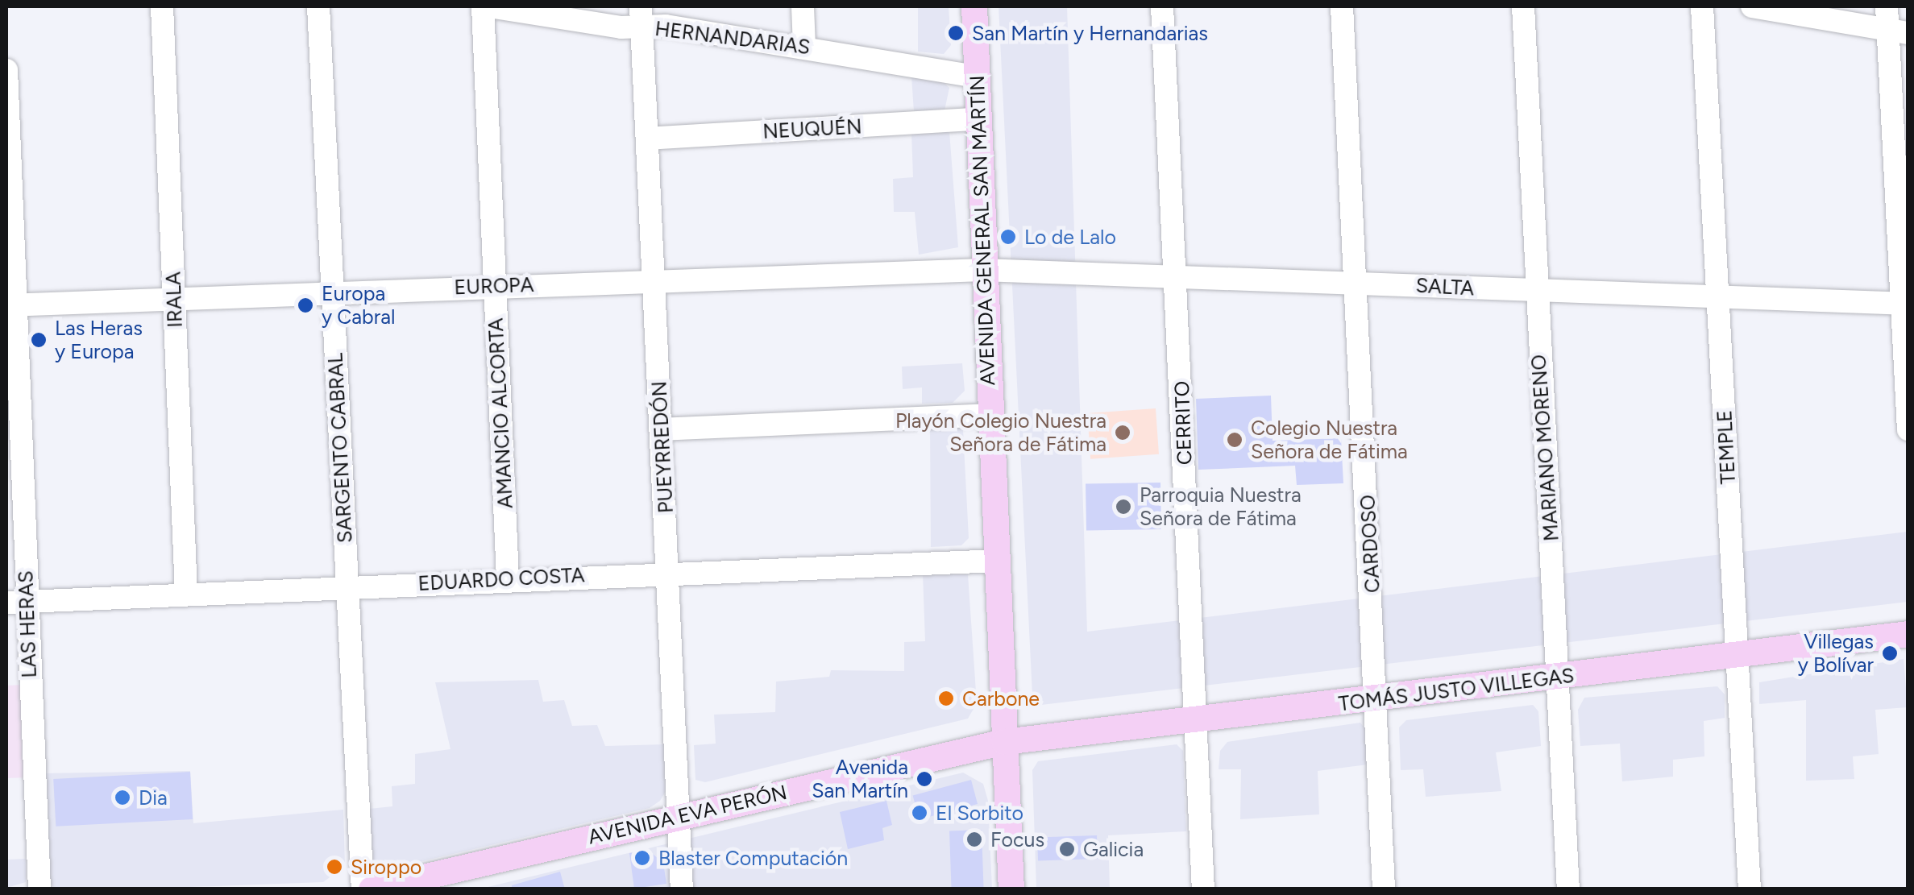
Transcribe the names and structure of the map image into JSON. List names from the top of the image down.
{
  "streets": {
    "main road": ["AVENIDA GENERAL SAN MARTÍN", "TOMÁS JUSTO VILLEGAS", "AVENIDA EVA PERÓN"],
    "street": [
      "HERNANDARIAS",
      "NEUQUÉN",
      "EUROPA",
      "SALTA",
      "IRALA",
      "AMANCIO ALCORTA",
      "CERRITO",
      "PUEYRREDÓN",
      "TEMPLE",
      "SARGENTO CABRAL",
      "MARIANO MORENO",
      "CARDOSO",
      "EDUARDO COSTA",
      "LAS HERAS"
    ]
  },
  "crossings": [
    ["HERNANDARIAS", "AVENIDA GENERAL SAN MARTÍN"],
    ["HERNANDARIAS", "PUEYRREDÓN"],
    ["NEUQUÉN", "AVENIDA GENERAL SAN MARTÍN"],
    ["NEUQUÉN", "PUEYRREDÓN"],
    ["AVENIDA GENERAL SAN MARTÍN", "EUROPA"],
    ["AVENIDA GENERAL SAN MARTÍN", "SALTA"],
    ["AVENIDA GENERAL SAN MARTÍN", "EDUARDO COSTA"],
    ["AVENIDA GENERAL SAN MARTÍN", "TOMÁS JUSTO VILLEGAS"],
    ["AVENIDA GENERAL SAN MARTÍN", "AVENIDA EVA PERÓN"],
    ["EUROPA", "SALTA"],
    ["EUROPA", "IRALA"],
    ["EUROPA", "AMANCIO ALCORTA"],
    ["EUROPA", "PUEYRREDÓN"],
    ["EUROPA", "SARGENTO CABRAL"],
    ["EUROPA", "LAS HERAS"],
    ["SALTA", "CERRITO"],
    ["SALTA", "TEMPLE"],
    ["SALTA", "MARIANO MORENO"],
    ["SALTA", "CARDOSO"],
    ["IRALA", "EDUARDO COSTA"],
    ["AMANCIO ALCORTA", "EDUARDO COSTA"],
    ["CERRITO", "TOMÁS JUSTO VILLEGAS"],
    ["PUEYRREDÓN", "EDUARDO COSTA"],
    ["PUEYRREDÓN", "AVENIDA EVA PERÓN"],
    ["TEMPLE", "TOMÁS JUSTO VILLEGAS"],
    ["SARGENTO CABRAL", "EDUARDO COSTA"],
    ["MARIANO MORENO", "TOMÁS JUSTO VILLEGAS"],
    ["CARDOSO", "TOMÁS JUSTO VILLEGAS"],
    ["EDUARDO COSTA", "LAS HERAS"],
    ["TOMÁS JUSTO VILLEGAS", "AVENIDA EVA PERÓN"]
  ],
  "places": [
    "San Martín y Hernandarias",
    "Lo de Lalo",
    "Europa y Cabral",
    "Las Heras y Europa",
    "Playón Colegio Nuestra Señora de Fátima",
    "Colegio Nuestra Señora de Fátima",
    "Parroquia Nuestra Señora de Fátima",
    "Villegas y Bolívar",
    "Carbone",
    "Avenida San Martín",
    "Dia",
    "El Sorbito",
    "Focus",
    "Galicia",
    "Blaster Computación",
    "Siroppo"
  ]
}
